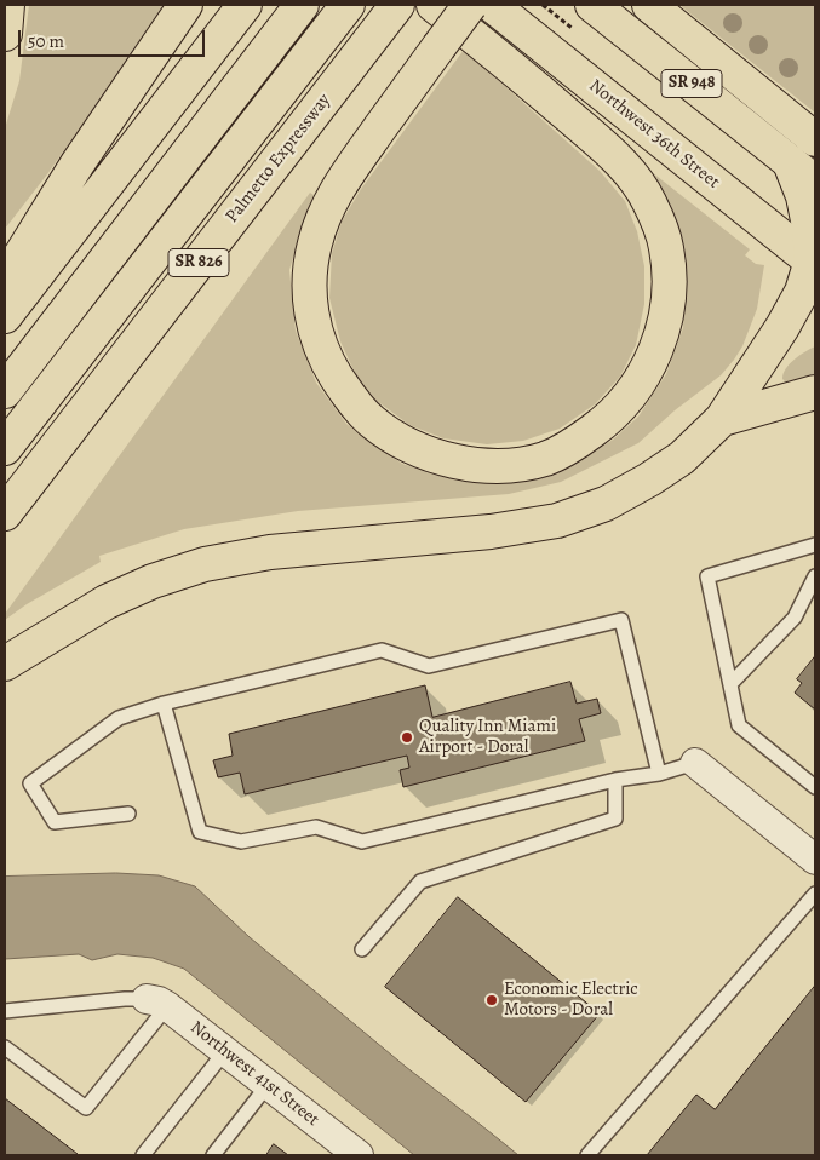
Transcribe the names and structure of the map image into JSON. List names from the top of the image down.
{
  "streets": {
    "main road": [
      "SR 948",
      "Northwest 36th Street",
      "Palmetto Expressway",
      "SR 826"
    ],
    "street": ["Northwest 41st Street"]
  },
  "places": ["Quality Inn Miami Airport - Doral", "Economic Electric Motors - Doral"],
  "scale_bar": "50 m"
}
